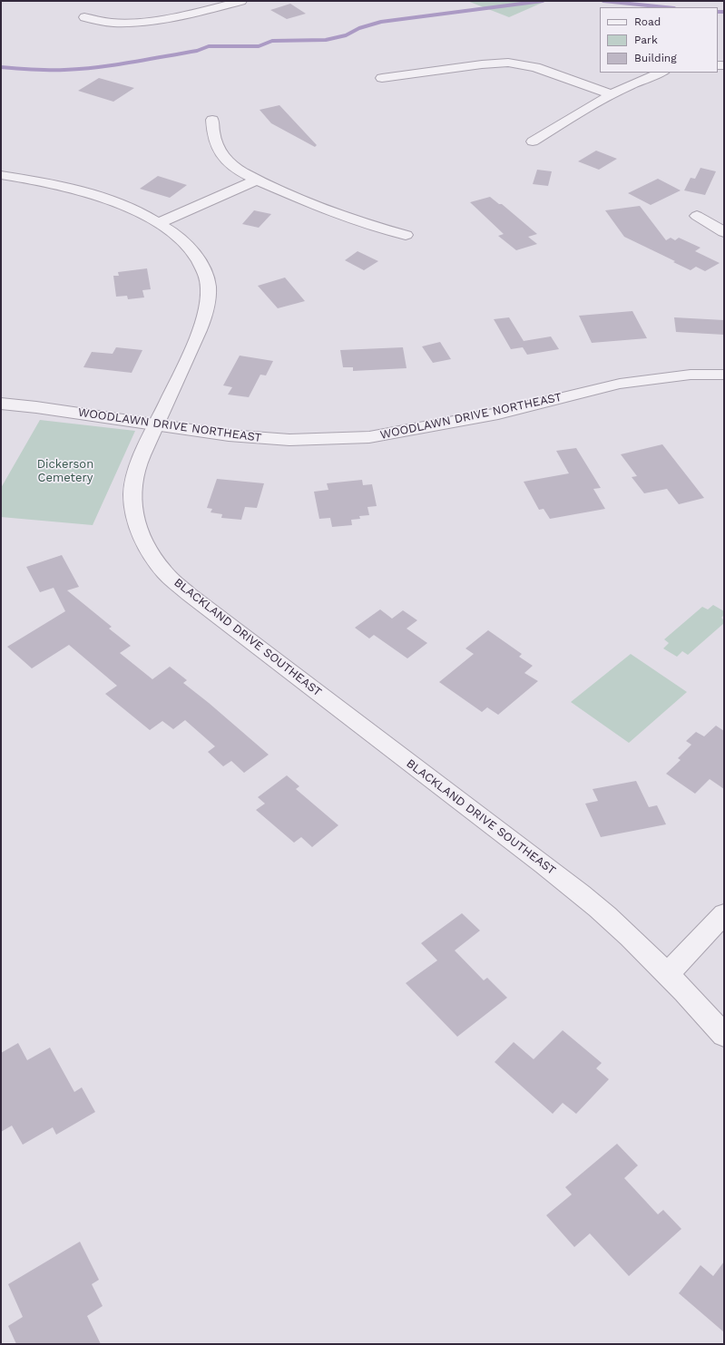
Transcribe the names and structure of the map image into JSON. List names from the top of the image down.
{
  "streets": {
    "street": ["WOODLAWN DRIVE NORTHEAST", "BLACKLAND DRIVE SOUTHEAST"]
  },
  "crossings": [
    ["WOODLAWN DRIVE NORTHEAST", "BLACKLAND DRIVE SOUTHEAST"]
  ],
  "parks": ["Dickerson Cemetery"],
  "legend": ["Road", "Park", "Building"]
}
